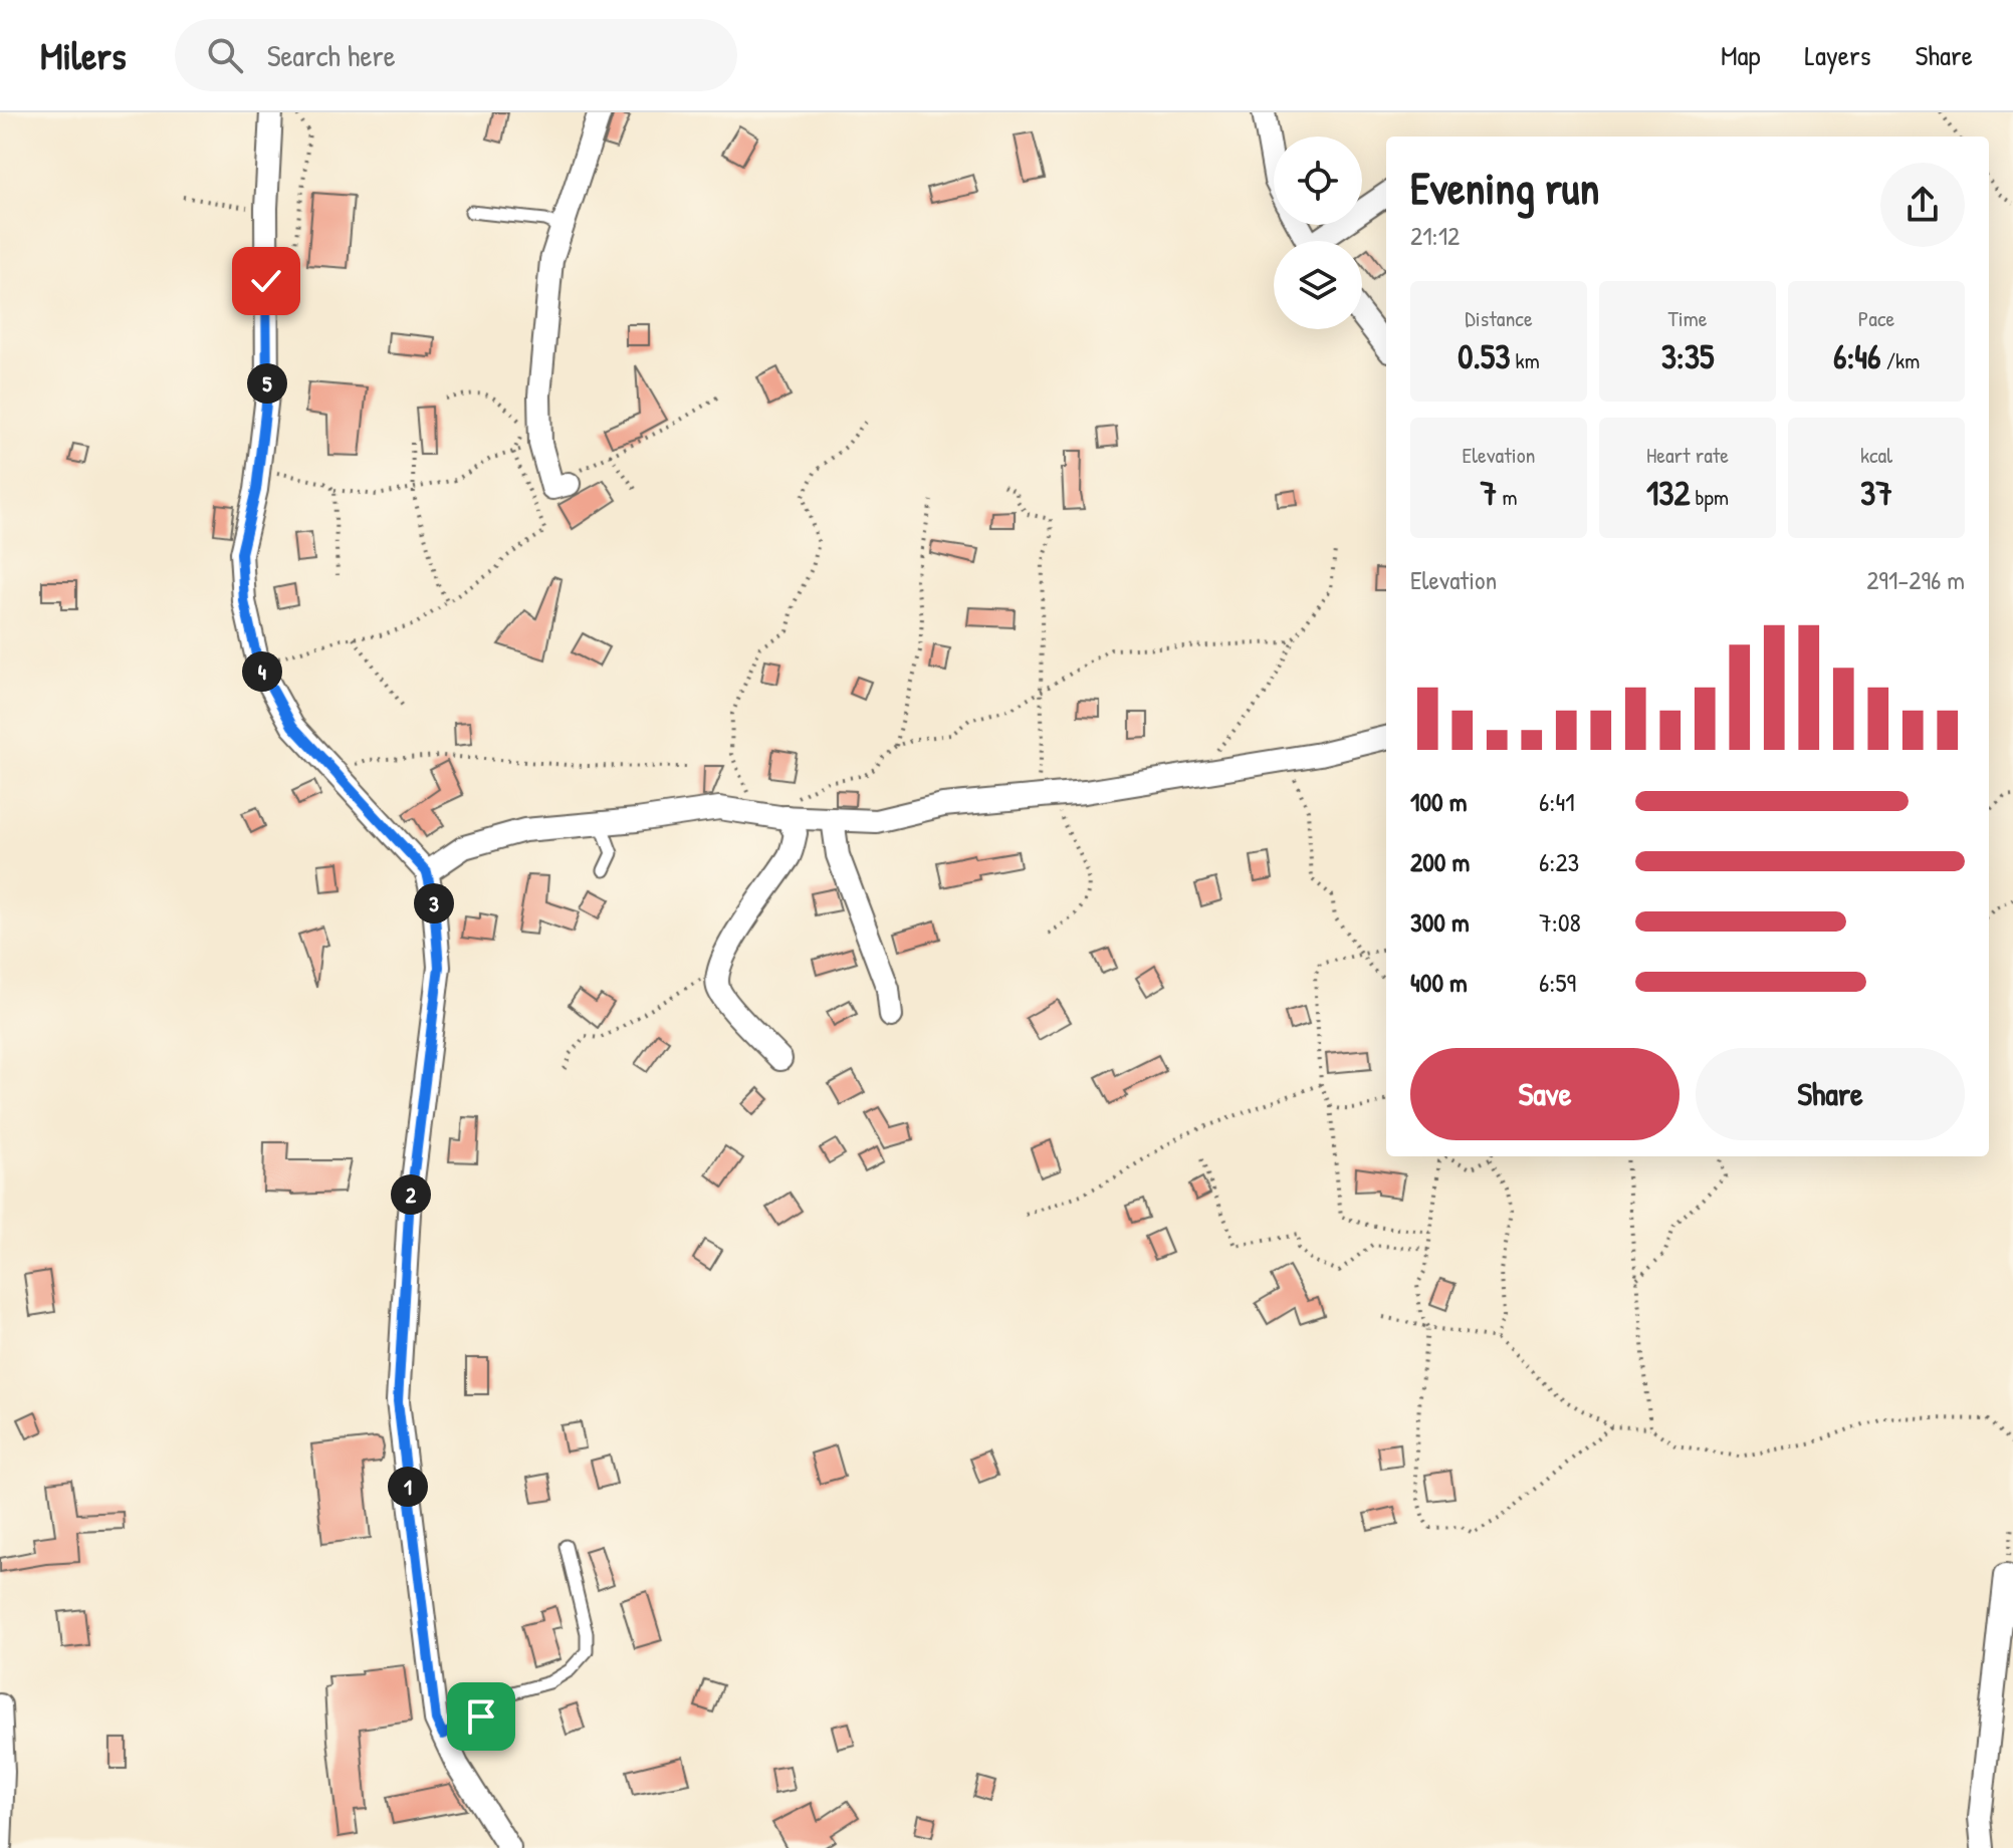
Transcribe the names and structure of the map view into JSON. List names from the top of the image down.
{
  "page": {
    "header": "Milers",
    "search": "Search here",
    "nav": ["Map", "Layers", "Share"],
    "heading": ["Evening run", "21:12"],
    "stats": [
      ["Distance", "0.53 km"],
      ["Time", "3:35"],
      ["Pace", "6:46 /km"],
      ["Elevation", "7 m"],
      ["Heart rate", "132 bpm"],
      ["kcal", "37"]
    ],
    "pins": [
      "5",
      "4",
      "3",
      "2",
      "1"
    ],
    "chart": ["Elevation", "291–296 m"],
    "list": [
      {
        "name": "100 m",
        "note": "6:41"
      },
      {
        "name": "200 m",
        "note": "6:23"
      },
      {
        "name": "300 m",
        "note": "7:08"
      },
      {
        "name": "400 m",
        "note": "6:59"
      }
    ],
    "buttons": ["Save", "Share"]
  }
}
